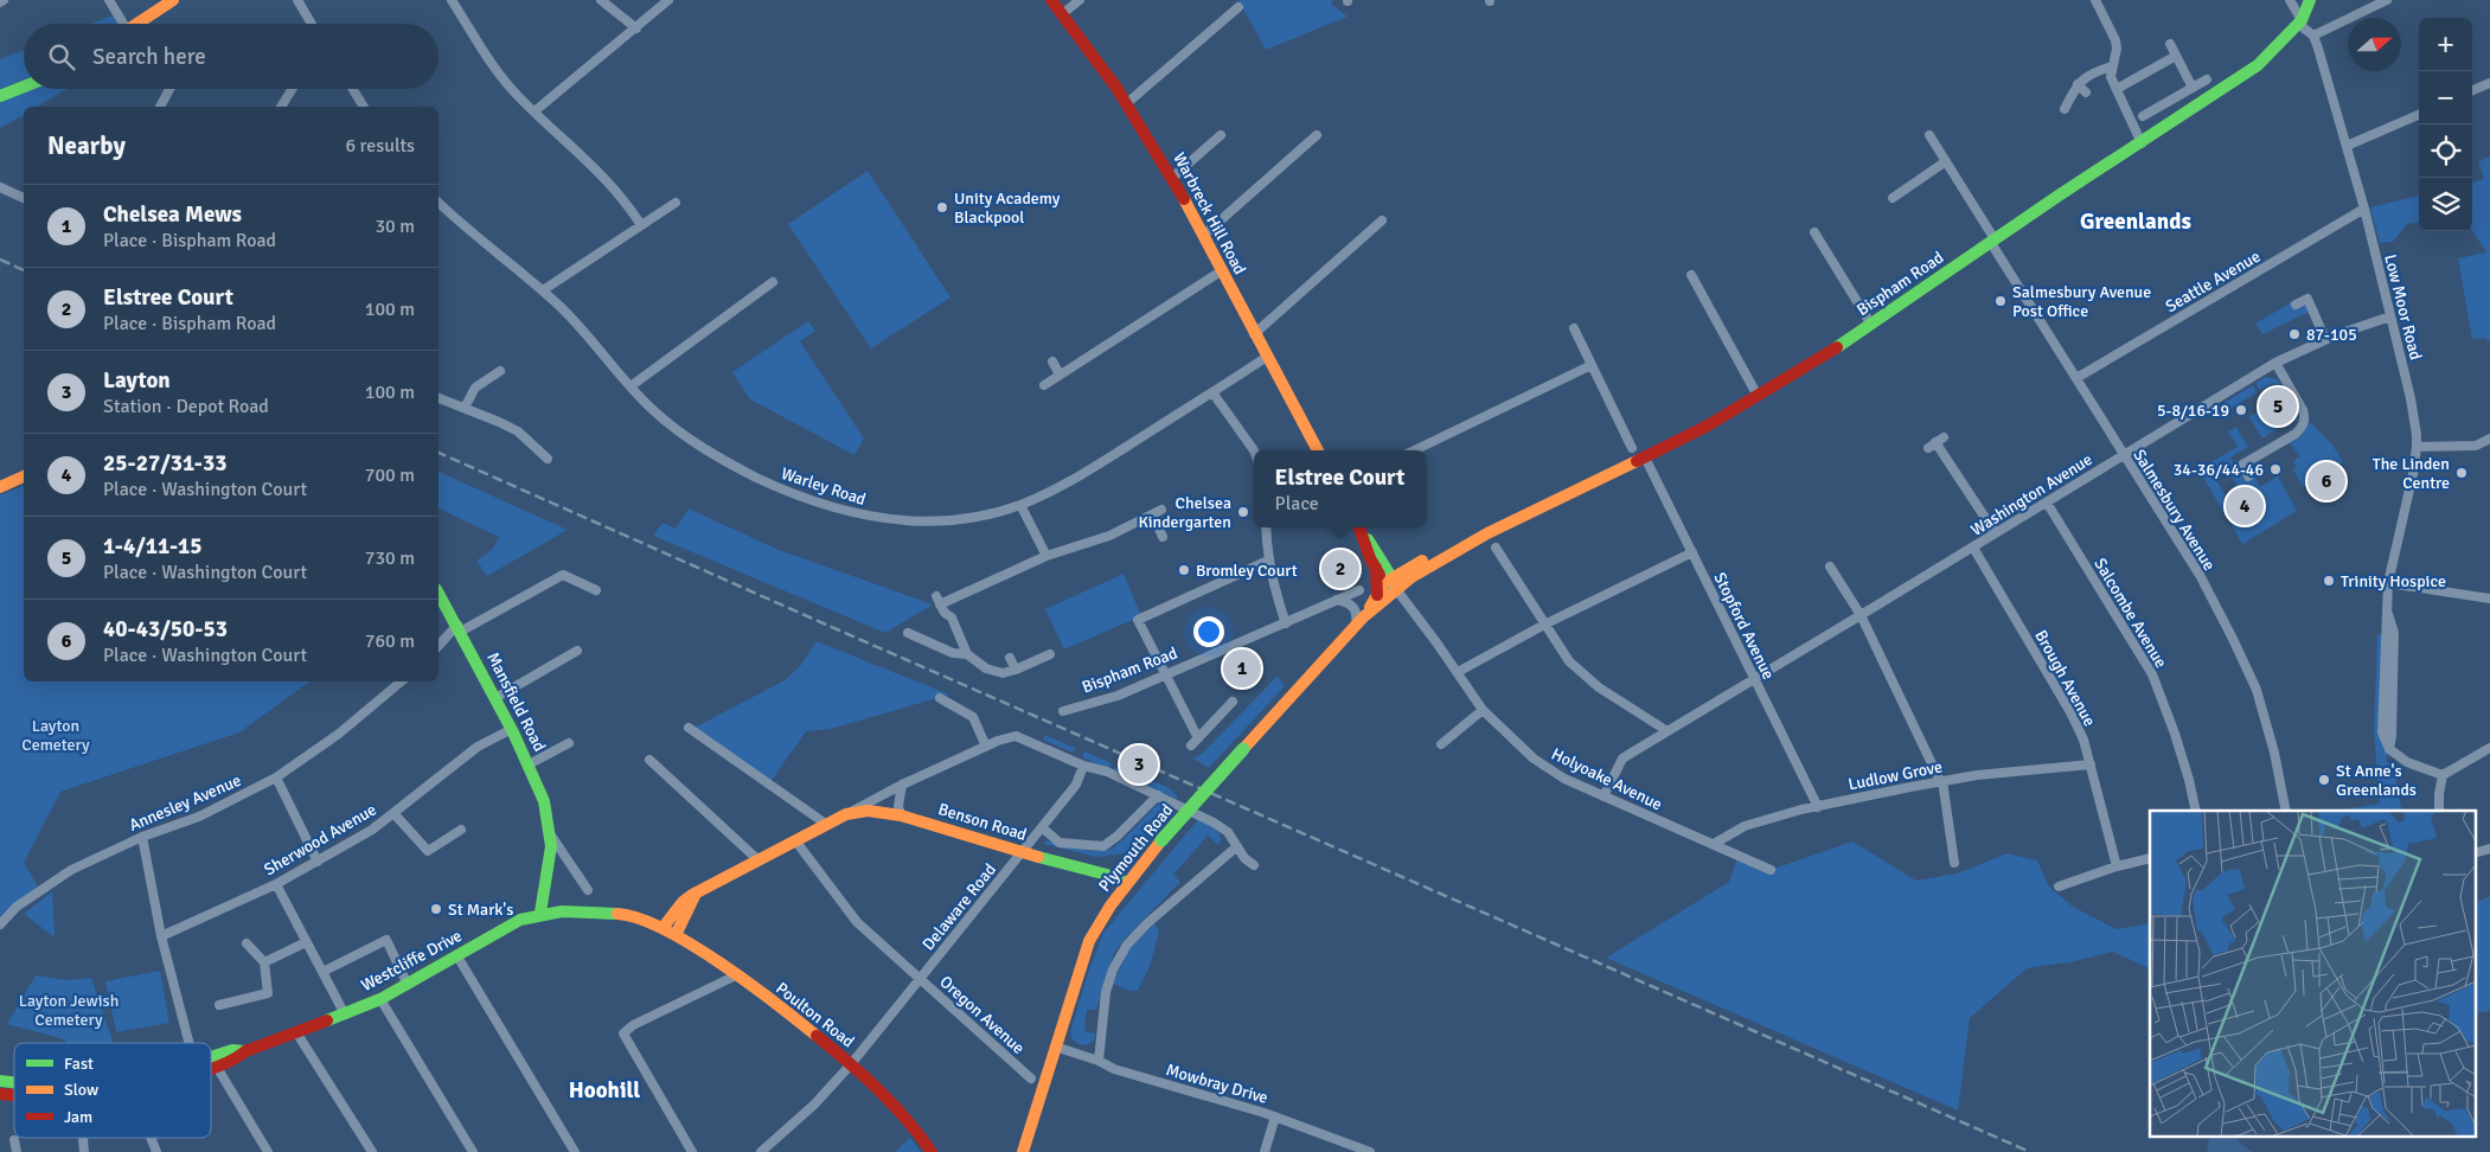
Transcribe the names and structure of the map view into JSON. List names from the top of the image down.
{
  "streets": {
    "main road": [
      "Warbreck Hill Road",
      "Bispham Road",
      "Mansfield Road",
      "Benson Road",
      "Plymouth Road",
      "Westcliffe Drive",
      "Poulton Road"
    ],
    "street": [
      "Seattle Avenue",
      "Low Moor Road",
      "Warley Road",
      "Washington Avenue",
      "Salmesbury Avenue",
      "Salcombe Avenue",
      "Stopford Avenue",
      "Brough Avenue",
      "Ludlow Grove",
      "Holyoake Avenue",
      "Annesley Avenue",
      "Sherwood Avenue",
      "Delaware Road",
      "Oregon Avenue",
      "Mowbray Drive"
    ]
  },
  "crossings": [
    ["Warbreck Hill Road", "Warley Road"],
    ["Seattle Avenue", "Low Moor Road"],
    ["Seattle Avenue", "Salmesbury Avenue"],
    ["Bispham Road", "Salmesbury Avenue"],
    ["Bispham Road", "Stopford Avenue"],
    ["Bispham Road", "Holyoake Avenue"],
    ["Bispham Road", "Plymouth Road"],
    ["Low Moor Road", "Washington Avenue"],
    ["Washington Avenue", "Salmesbury Avenue"],
    ["Washington Avenue", "Salcombe Avenue"],
    ["Washington Avenue", "Stopford Avenue"],
    ["Washington Avenue", "Brough Avenue"],
    ["Washington Avenue", "Holyoake Avenue"],
    ["Stopford Avenue", "Ludlow Grove"],
    ["Brough Avenue", "Ludlow Grove"],
    ["Mansfield Road", "Sherwood Avenue"],
    ["Mansfield Road", "Westcliffe Drive"],
    ["Ludlow Grove", "Holyoake Avenue"],
    ["Holyoake Avenue", "Plymouth Road"],
    ["Benson Road", "Plymouth Road"],
    ["Benson Road", "Delaware Road"],
    ["Plymouth Road", "Mowbray Drive"],
    ["Delaware Road", "Poulton Road"],
    ["Delaware Road", "Oregon Avenue"],
    ["Westcliffe Drive", "Poulton Road"]
  ],
  "districts": ["Greenlands", "Hoohill"],
  "parks": ["Layton Cemetery", "Layton Jewish Cemetery"],
  "places": [
    "Unity Academy Blackpool",
    "Salmesbury Avenue Post Office",
    "87-105",
    "5-8/16-19",
    "34-36/44-46",
    "The Linden Centre",
    "Chelsea Kindergarten",
    "Bromley Court",
    "Trinity Hospice",
    "St Anne's Greenlands",
    "St Mark's"
  ],
  "legend": ["Fast", "Slow", "Jam"],
  "north": "right",
  "page": {
    "map_buttons": ["+", "−"],
    "search": "Search here",
    "heading": ["Nearby", "6 results"],
    "list": [
      {
        "mark": "1",
        "name": "Chelsea Mews",
        "note": "Place · Bispham Road",
        "value": "30 m"
      },
      {
        "mark": "2",
        "name": "Elstree Court",
        "note": "Place · Bispham Road",
        "value": "100 m"
      },
      {
        "mark": "3",
        "name": "Layton",
        "note": "Station · Depot Road",
        "value": "100 m"
      },
      {
        "mark": "4",
        "name": "25-27/31-33",
        "note": "Place · Washington Court",
        "value": "700 m"
      },
      {
        "mark": "5",
        "name": "1-4/11-15",
        "note": "Place · Washington Court",
        "value": "730 m"
      },
      {
        "mark": "6",
        "name": "40-43/50-53",
        "note": "Place · Washington Court",
        "value": "760 m"
      }
    ],
    "pins": [
      "5",
      "6",
      "4",
      "2",
      "1",
      "3"
    ],
    "popup": ["Elstree Court", "Place"]
  }
}
